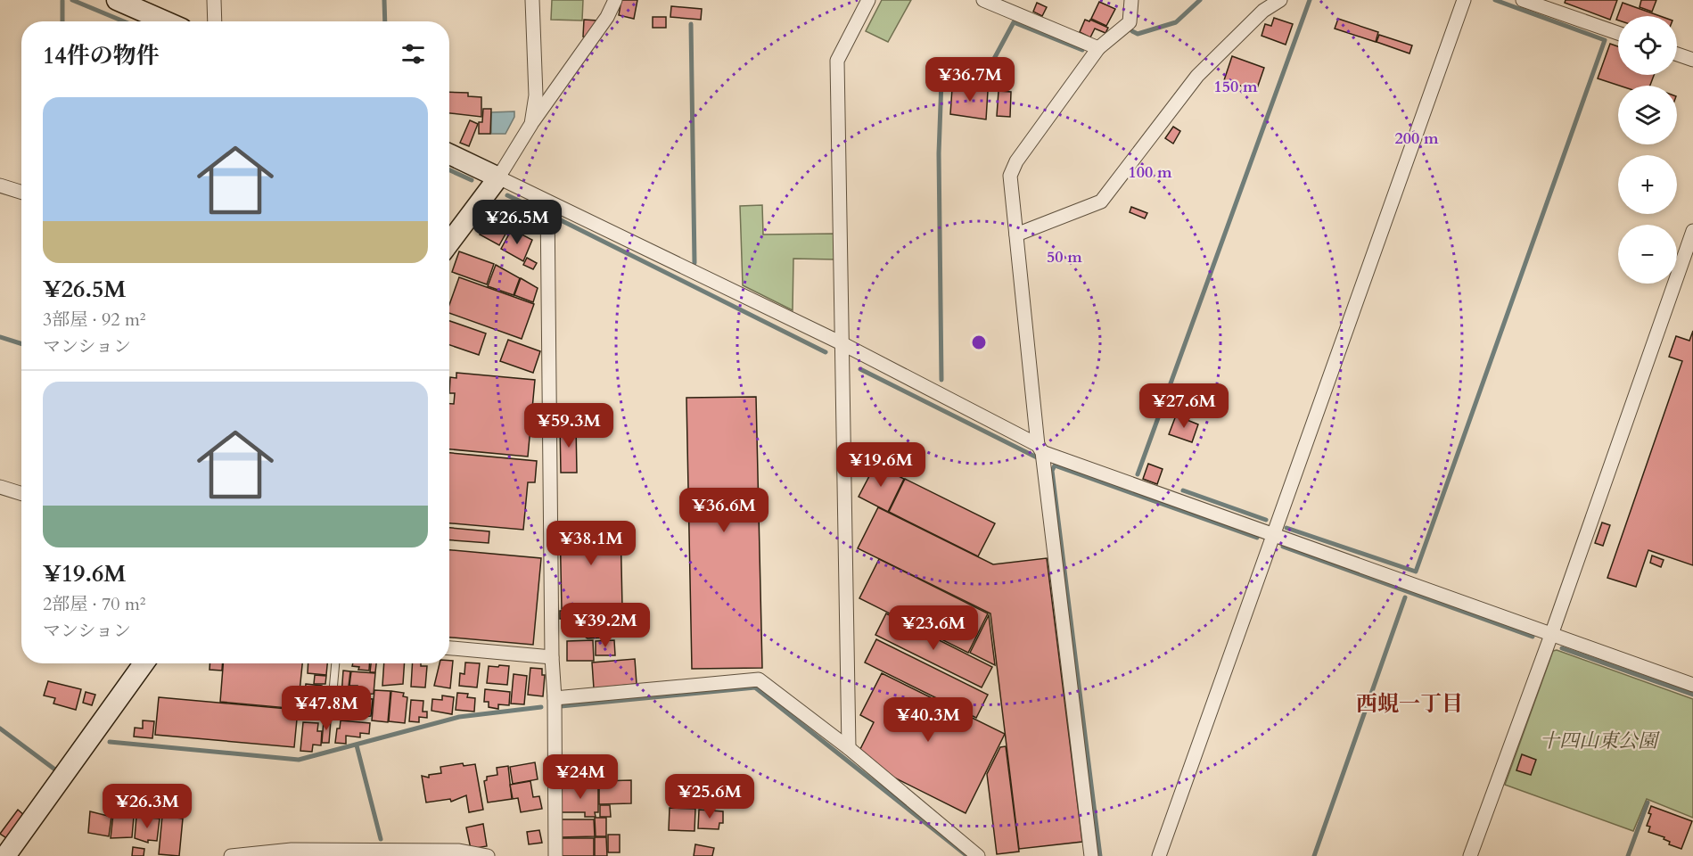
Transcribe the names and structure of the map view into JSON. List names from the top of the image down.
{
  "districts": ["西蜆一丁目"],
  "parks": ["十四山東公園"],
  "page": {
    "map_buttons": ["+", "−"],
    "heading": "14件の物件",
    "price": [
      "¥36.7M",
      "¥26.5M",
      "¥27.6M",
      "¥59.3M",
      "¥19.6M",
      "¥36.6M",
      "¥38.1M",
      "¥39.2M",
      "¥23.6M",
      "¥47.8M",
      "¥40.3M",
      "¥24M",
      "¥25.6M",
      "¥26.3M"
    ],
    "list": [
      {
        "name": "¥26.5M",
        "note": "3部屋 · 92 m² · マンション"
      },
      {
        "name": "¥19.6M",
        "note": "2部屋 · 70 m² · マンション"
      }
    ]
  },
  "rings": [
    "150 m",
    "200 m",
    "100 m",
    "50 m"
  ]
}
